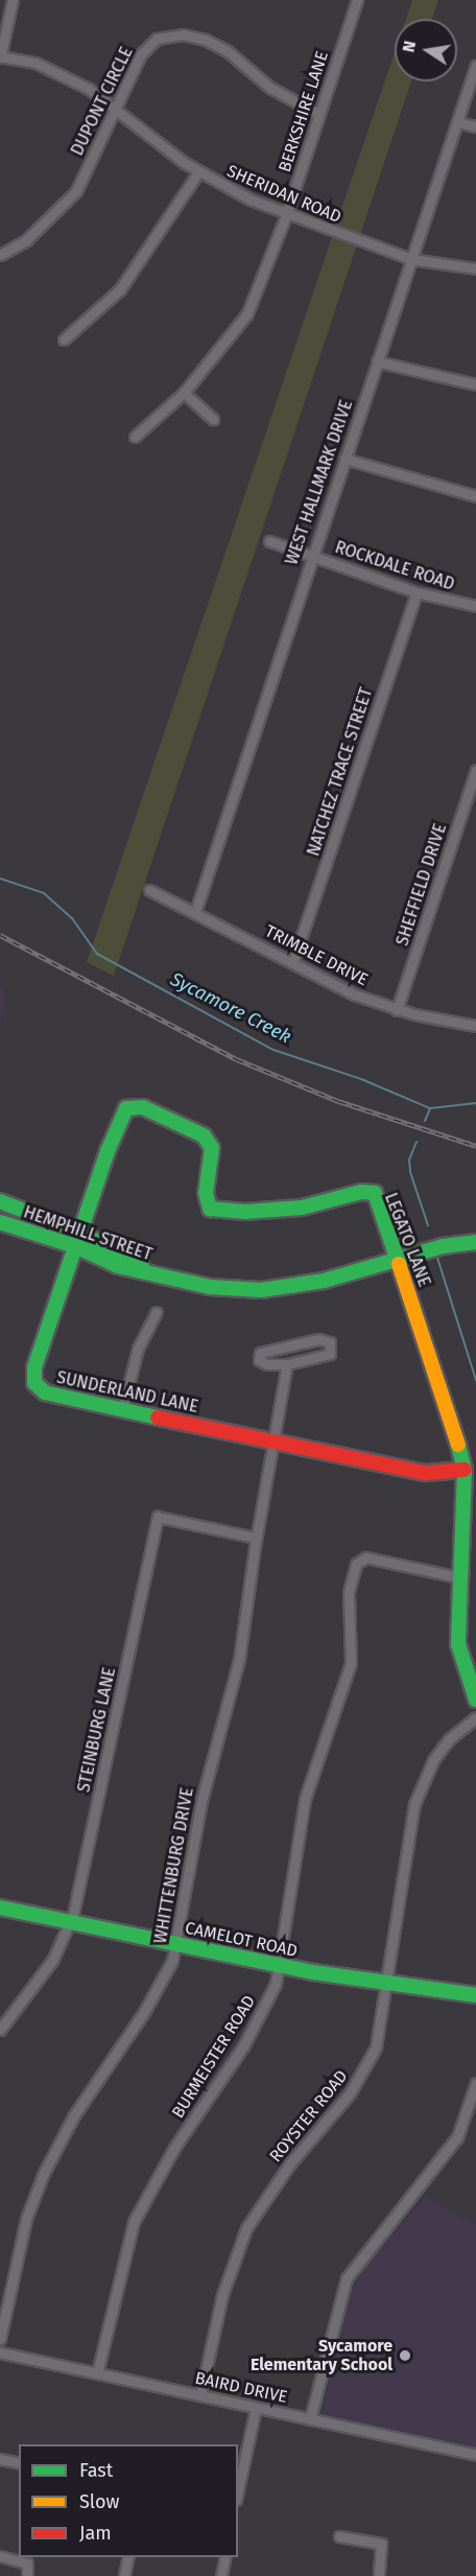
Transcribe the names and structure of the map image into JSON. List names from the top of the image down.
{
  "streets": {
    "street": [
      "DUPONT CIRCLE",
      "BERKSHIRE LANE",
      "SHERIDAN ROAD",
      "WEST HALLMARK DRIVE",
      "ROCKDALE ROAD",
      "NATCHEZ TRACE STREET",
      "SHEFFIELD DRIVE",
      "TRIMBLE DRIVE",
      "HEMPHILL STREET",
      "LEGATO LANE",
      "SUNDERLAND LANE",
      "STEINBURG LANE",
      "WHITTENBURG DRIVE",
      "CAMELOT ROAD",
      "BURMEISTER ROAD",
      "ROYSTER ROAD",
      "BAIRD DRIVE"
    ]
  },
  "crossings": [
    ["DUPONT CIRCLE", "BERKSHIRE LANE"],
    ["DUPONT CIRCLE", "SHERIDAN ROAD"],
    ["BERKSHIRE LANE", "SHERIDAN ROAD"],
    ["SHERIDAN ROAD", "WEST HALLMARK DRIVE"],
    ["WEST HALLMARK DRIVE", "ROCKDALE ROAD"],
    ["WEST HALLMARK DRIVE", "TRIMBLE DRIVE"],
    ["ROCKDALE ROAD", "NATCHEZ TRACE STREET"],
    ["NATCHEZ TRACE STREET", "TRIMBLE DRIVE"],
    ["SHEFFIELD DRIVE", "TRIMBLE DRIVE"],
    ["HEMPHILL STREET", "LEGATO LANE"],
    ["HEMPHILL STREET", "SUNDERLAND LANE"],
    ["LEGATO LANE", "SUNDERLAND LANE"],
    ["LEGATO LANE", "BURMEISTER ROAD"],
    ["SUNDERLAND LANE", "WHITTENBURG DRIVE"],
    ["STEINBURG LANE", "WHITTENBURG DRIVE"],
    ["STEINBURG LANE", "CAMELOT ROAD"],
    ["WHITTENBURG DRIVE", "CAMELOT ROAD"],
    ["CAMELOT ROAD", "BURMEISTER ROAD"],
    ["CAMELOT ROAD", "ROYSTER ROAD"],
    ["BURMEISTER ROAD", "BAIRD DRIVE"],
    ["ROYSTER ROAD", "BAIRD DRIVE"]
  ],
  "water": ["Sycamore Creek"],
  "places": ["Sycamore Elementary School"],
  "legend": ["Fast", "Slow", "Jam"],
  "north": "left"
}
